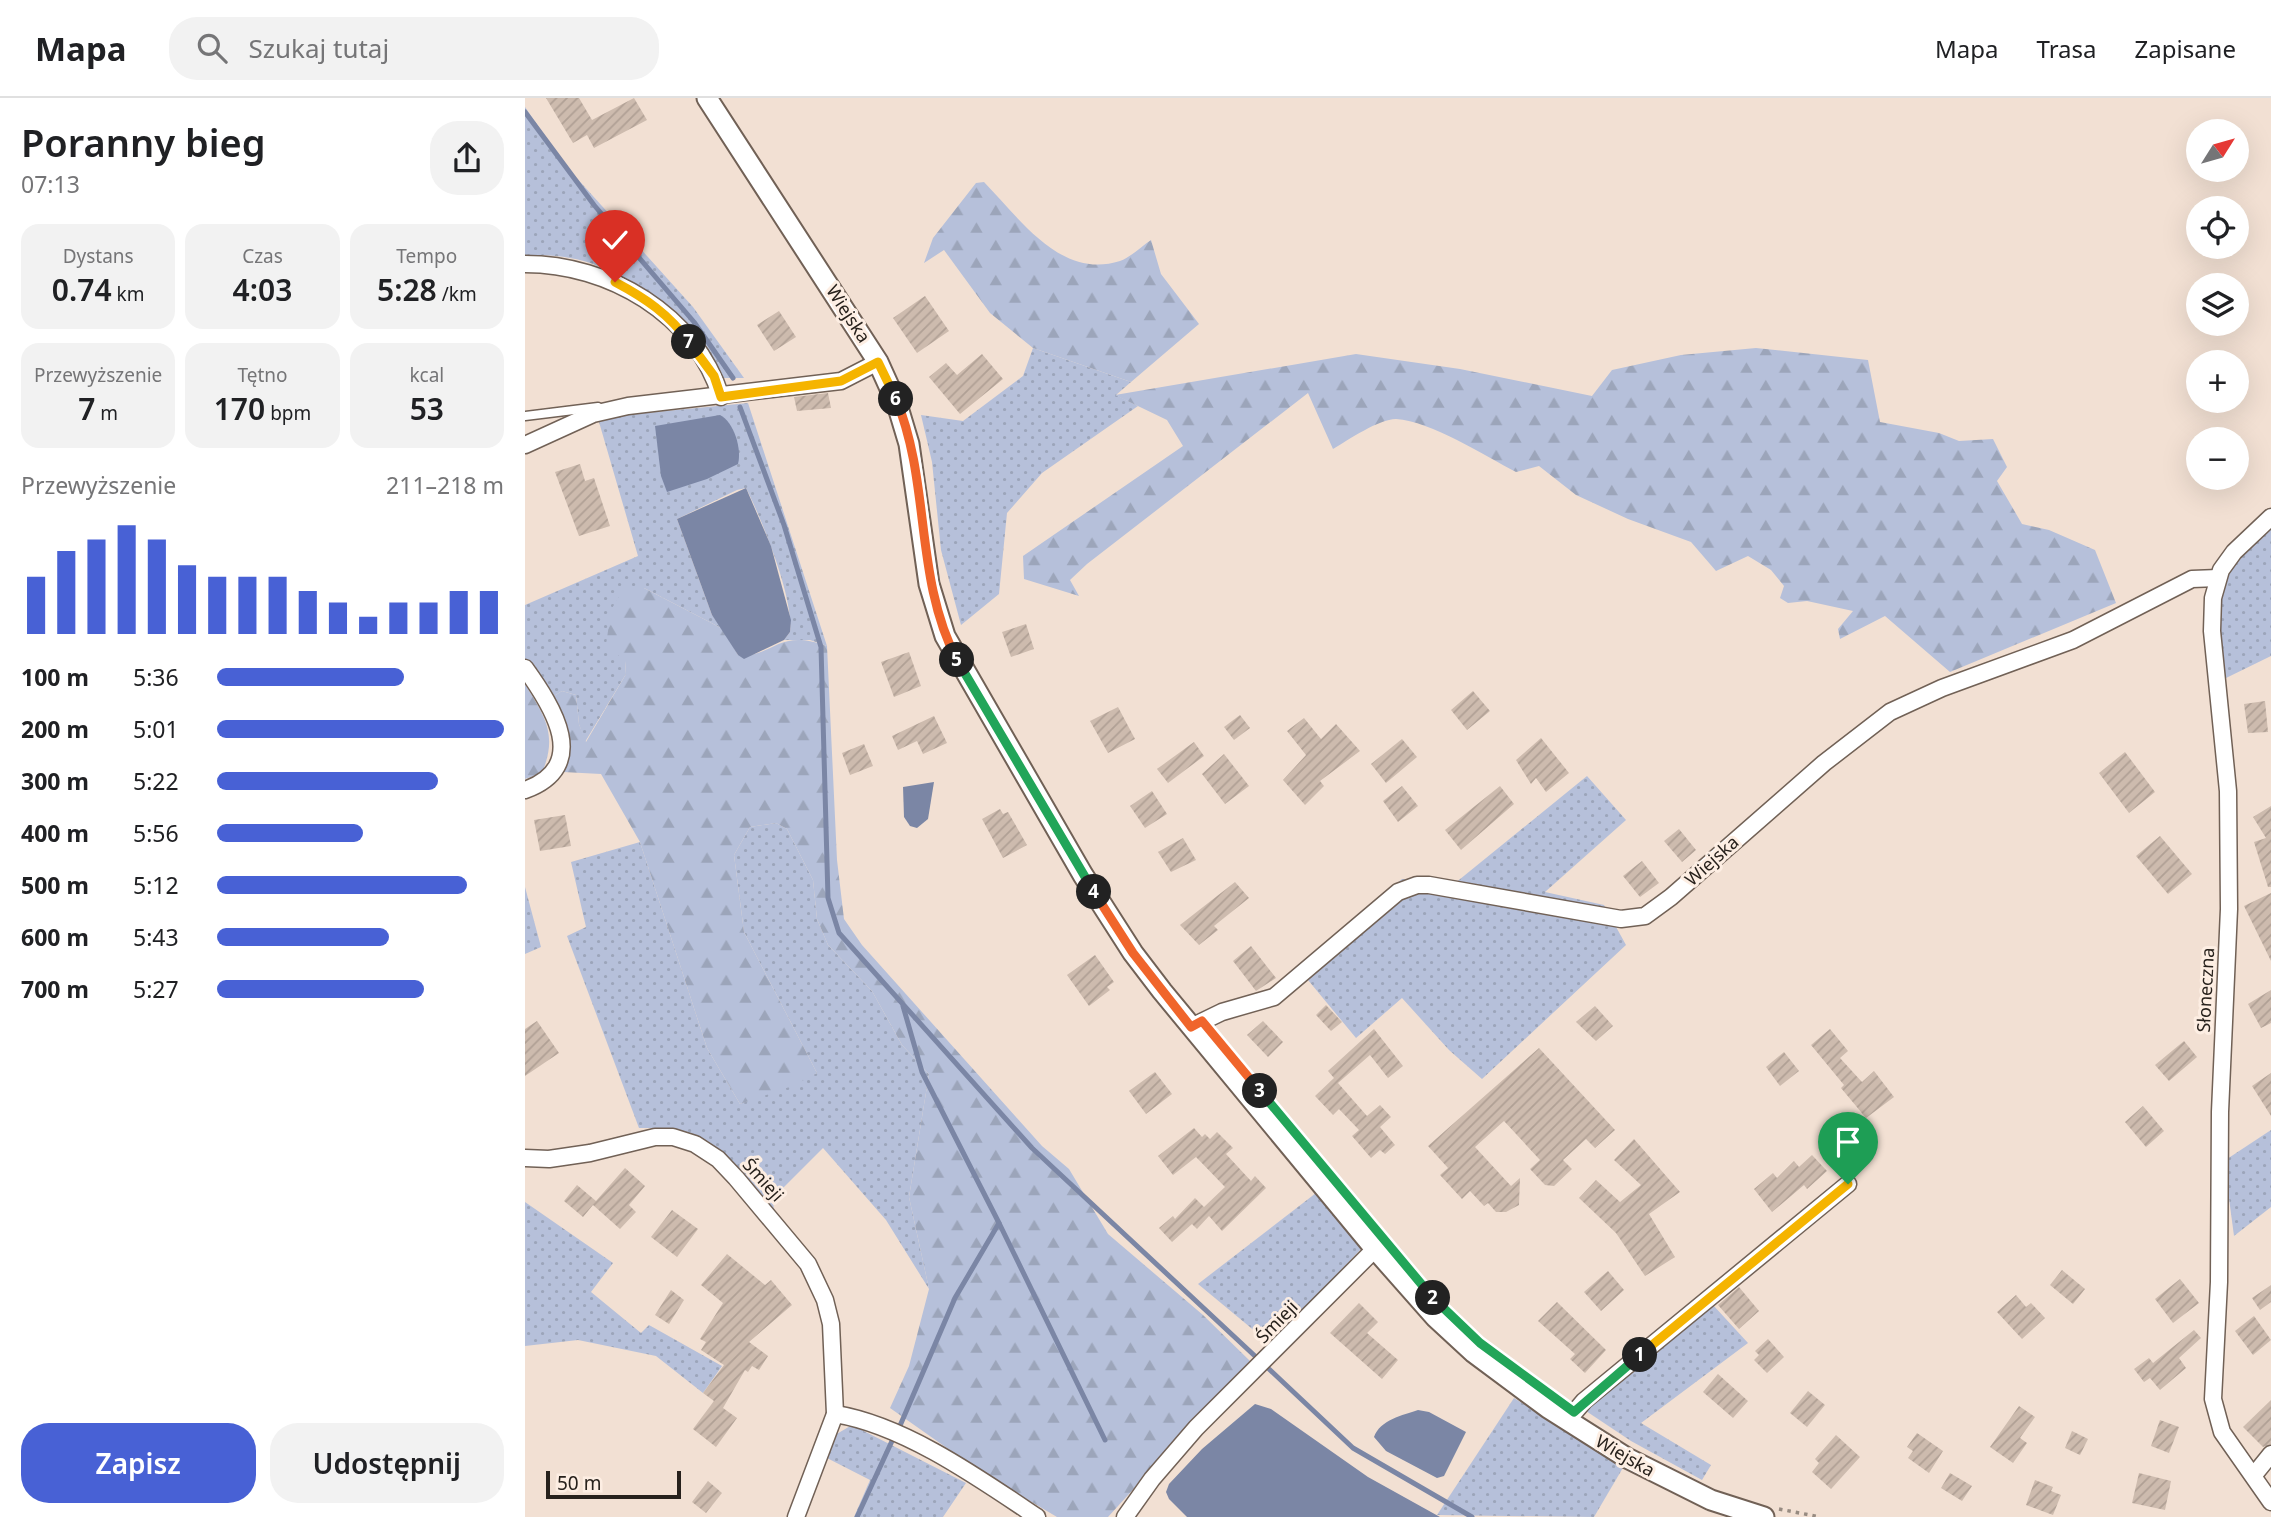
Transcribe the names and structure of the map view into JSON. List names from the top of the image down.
{
  "streets": {
    "street": ["Wiejska", "Słoneczna", "Śmieji"]
  },
  "crossings": [
    ["Wiejska", "Słoneczna"],
    ["Wiejska", "Śmieji"]
  ],
  "scale_bar": "50 m",
  "north": "top right",
  "page": {
    "header": "Mapa",
    "search": "Szukaj tutaj",
    "nav": ["Mapa", "Trasa", "Zapisane"],
    "heading": ["Poranny bieg", "07:13"],
    "map_buttons": ["+", "−"],
    "stats": [
      ["Dystans", "0.74 km"],
      ["Czas", "4:03"],
      ["Tempo", "5:28 /km"],
      ["Przewyższenie", "7 m"],
      ["Tętno", "170 bpm"],
      ["kcal", "53"]
    ],
    "pins": [
      "7",
      "6",
      "5",
      "4",
      "3",
      "2",
      "1"
    ],
    "chart": ["Przewyższenie", "211–218 m"],
    "list": [
      {
        "name": "100 m",
        "note": "5:36"
      },
      {
        "name": "200 m",
        "note": "5:01"
      },
      {
        "name": "300 m",
        "note": "5:22"
      },
      {
        "name": "400 m",
        "note": "5:56"
      },
      {
        "name": "500 m",
        "note": "5:12"
      },
      {
        "name": "600 m",
        "note": "5:43"
      },
      {
        "name": "700 m",
        "note": "5:27"
      }
    ],
    "buttons": ["Zapisz", "Udostępnij"],
    "scale": "50 m"
  }
}
